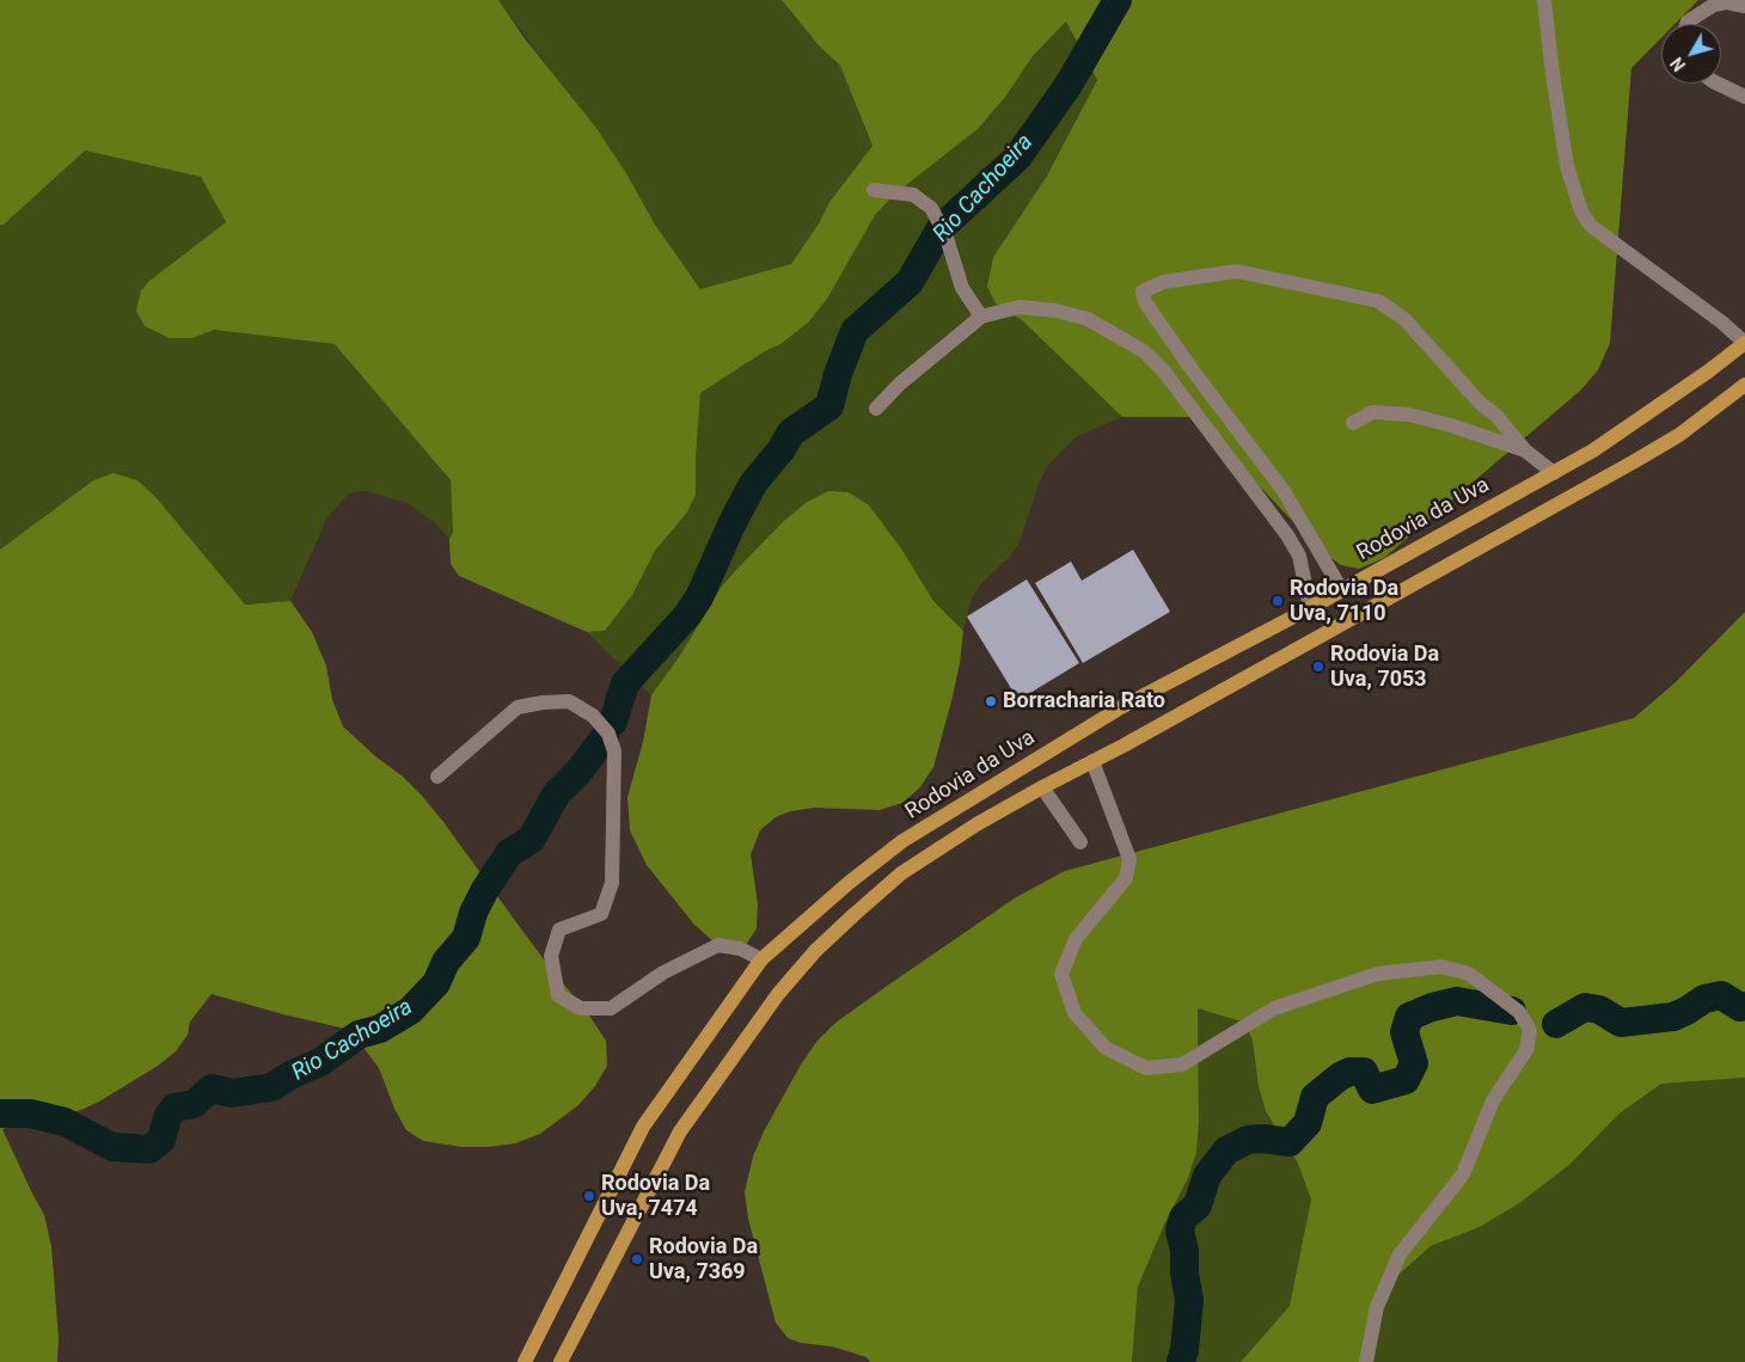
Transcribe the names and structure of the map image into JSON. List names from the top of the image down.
{
  "streets": {
    "main road": ["Rodovia da Uva"]
  },
  "water": ["Rio Cachoeira"],
  "places": [
    "Rodovia Da Uva, 7110",
    "Rodovia Da Uva, 7053",
    "Borracharia Rato",
    "Rodovia Da Uva, 7474",
    "Rodovia Da Uva, 7369"
  ],
  "north": "bottom left"
}
